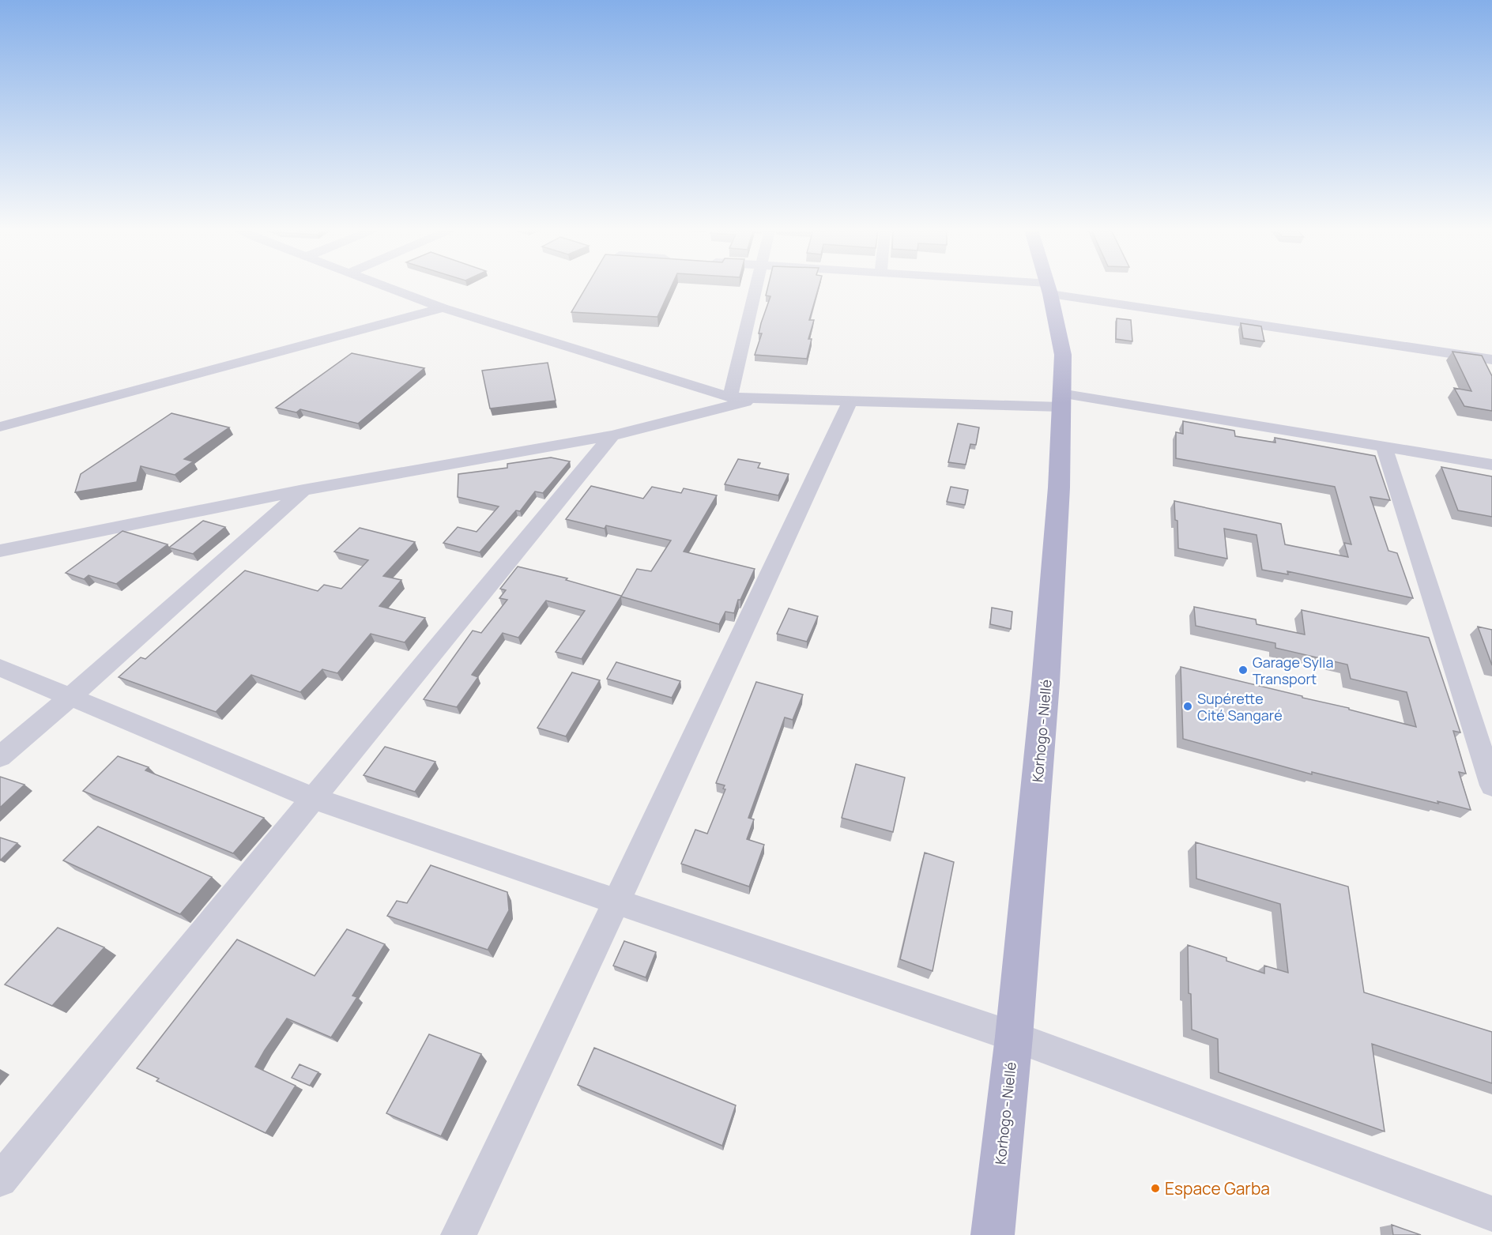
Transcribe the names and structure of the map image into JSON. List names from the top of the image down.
{
  "streets": {
    "main road": ["Korhogo - Niellé"]
  },
  "places": ["Garage Sylla Transport", "Supérette Cité Sangaré", "Espace Garba"]
}
